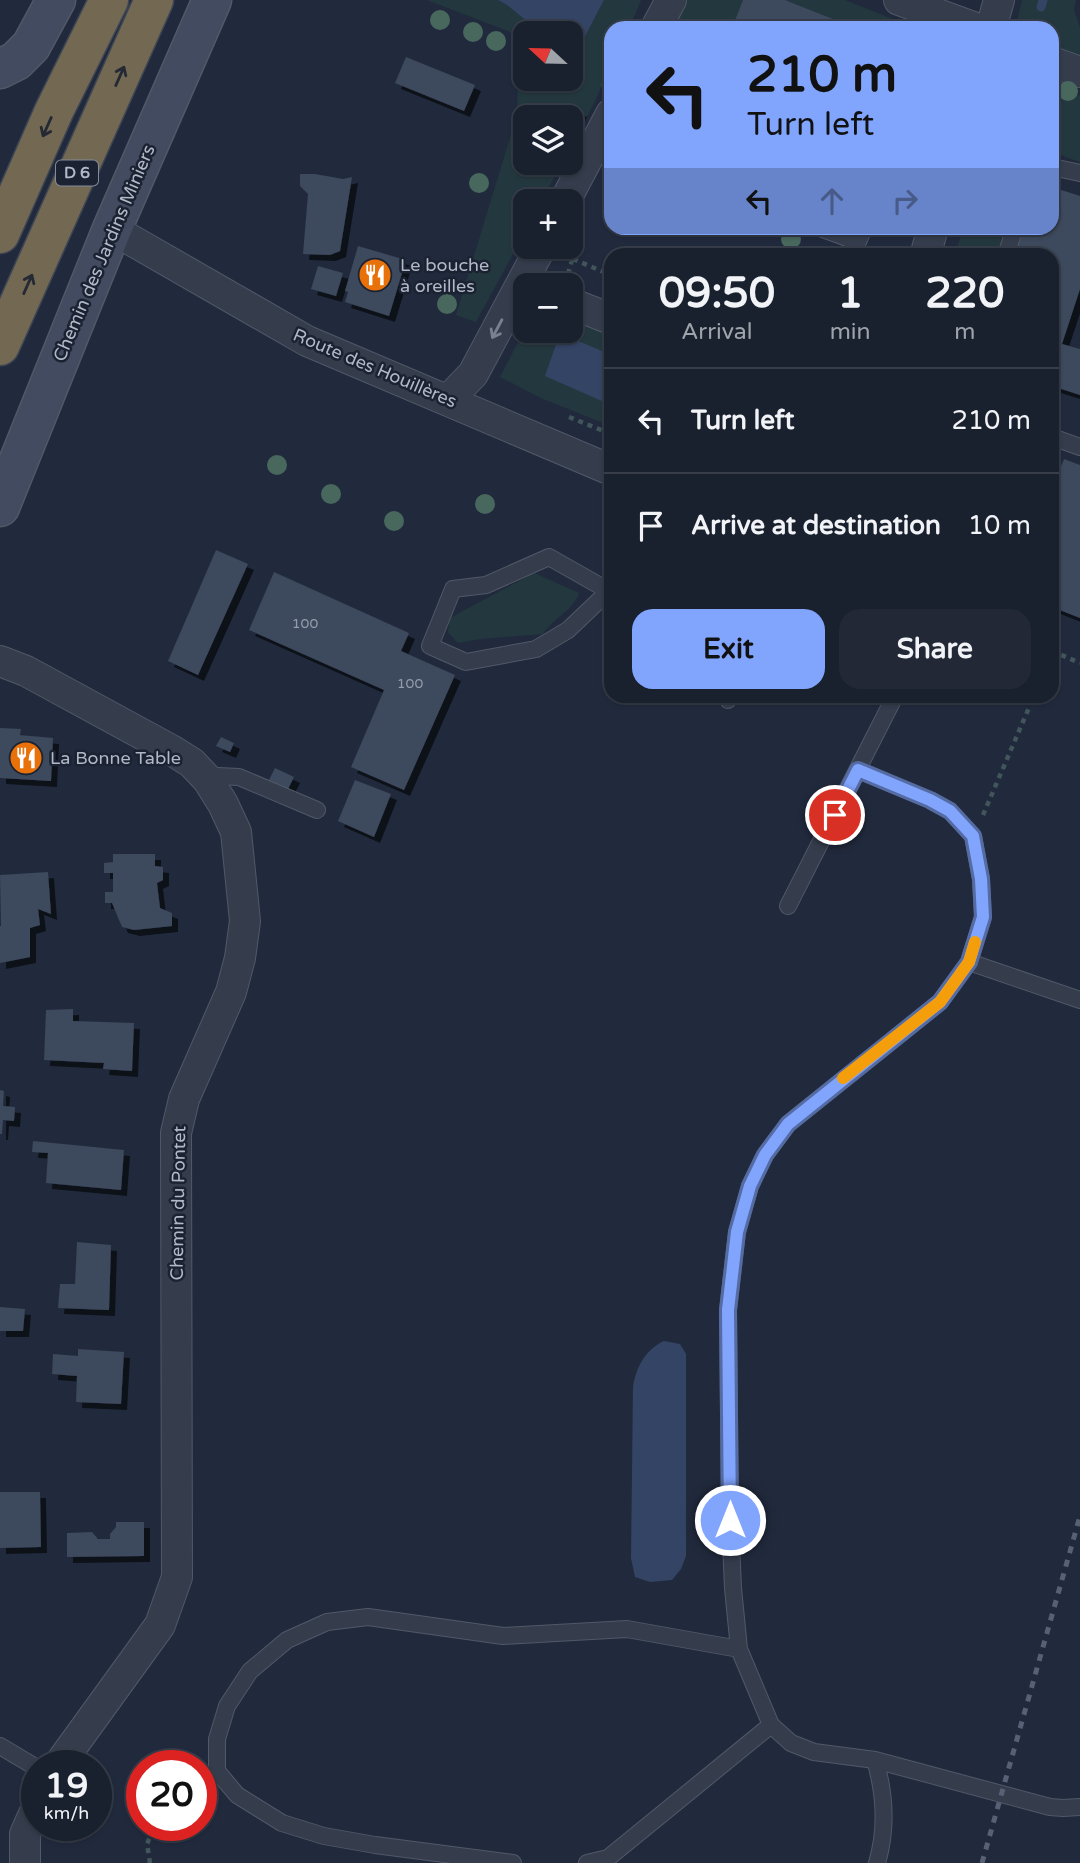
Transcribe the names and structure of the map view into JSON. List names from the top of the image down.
{
  "streets": {
    "highway": ["D 6"],
    "street": ["Chemin des Jardins Miniers", "Route des Houillères", "Chemin du Pontet"]
  },
  "crossings": [
    ["Chemin des Jardins Miniers", "Route des Houillères"]
  ],
  "places": {
    "restaurant": ["Le bouche à oreilles", "La Bonne Table"]
  },
  "house_numbers": ["100", "100"],
  "north": "left",
  "page": {
    "map_buttons": ["+", "−"],
    "turn": ["210 m", "Turn left"],
    "eta": [
      "09:50",
      "Arrival",
      "1",
      "min",
      "220",
      "m"
    ],
    "list": [
      {
        "name": "Turn left",
        "value": "210 m"
      },
      {
        "name": "Arrive at destination",
        "value": "10 m"
      }
    ],
    "buttons": ["Exit", "Share"],
    "speed": "19 km/h",
    "limit": "20"
  }
}
